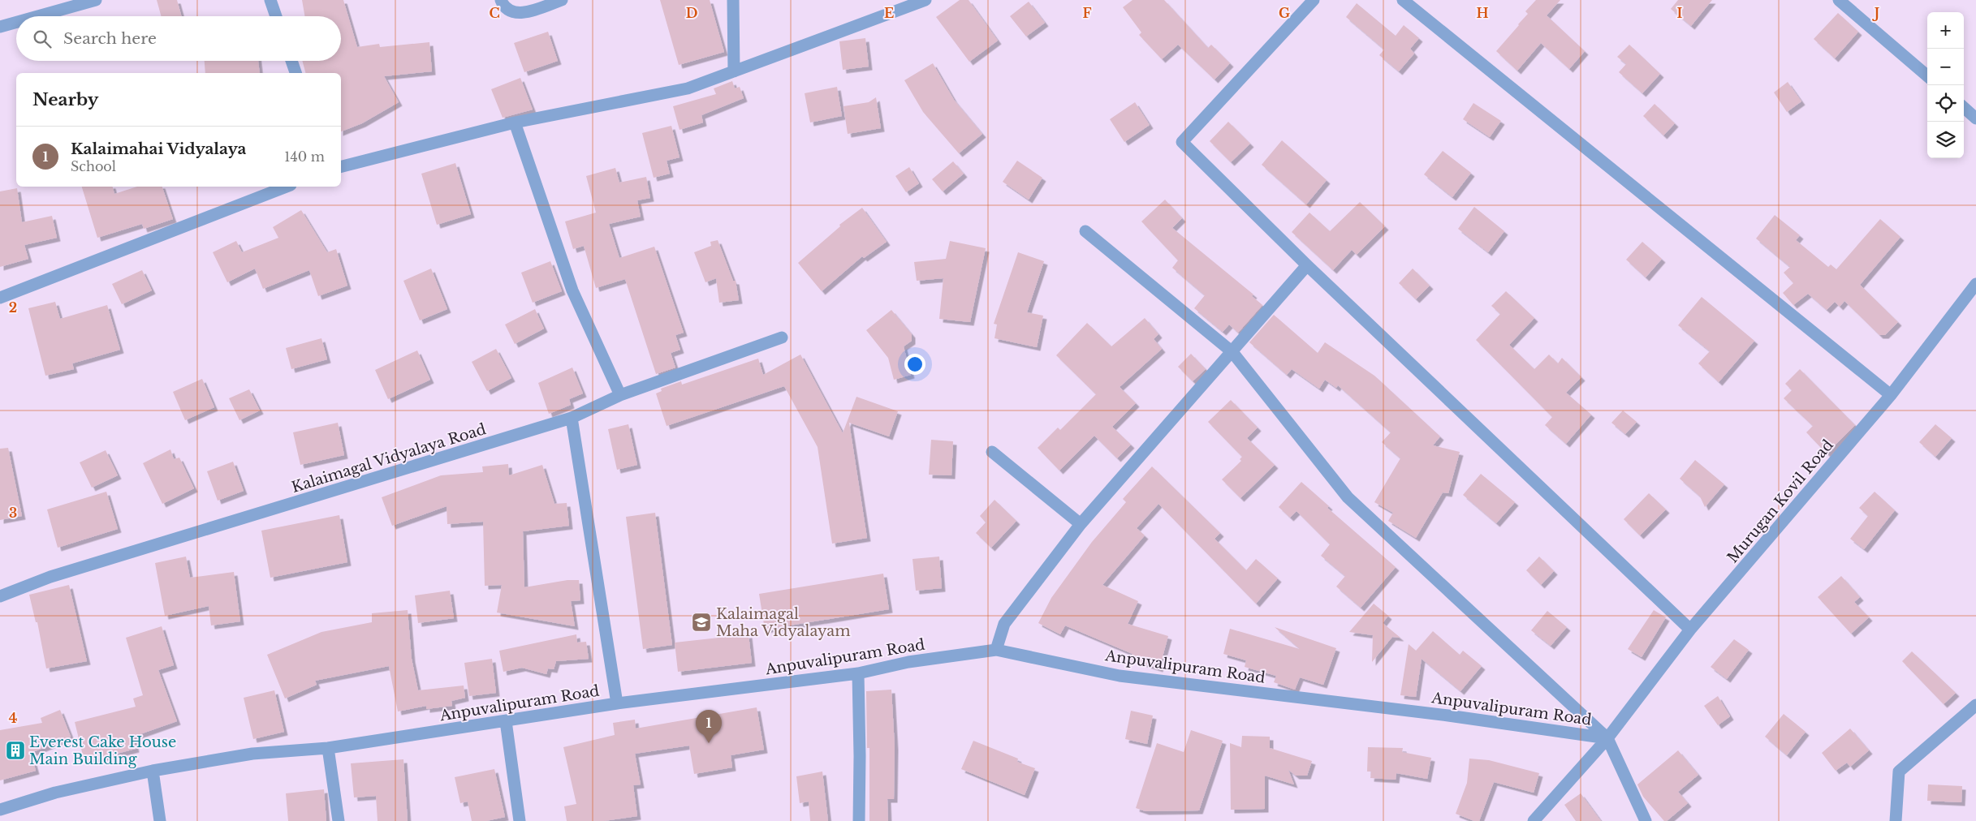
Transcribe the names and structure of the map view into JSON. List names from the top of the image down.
{
  "streets": {
    "street": ["Kalaimagal Vidyalaya Road", "Murugan Kovil Road", "Anpuvalipuram Road"]
  },
  "crossings": [
    ["Murugan Kovil Road", "Anpuvalipuram Road"]
  ],
  "places": {
    "school or university": ["Kalaimagal Maha Vidyalayam"],
    "building": ["Everest Cake House Main Building"]
  },
  "page": {
    "map_buttons": ["+", "−"],
    "search": "Search here",
    "heading": "Nearby",
    "list": [
      {
        "mark": "1",
        "name": "Kalaimahai Vidyalaya",
        "note": "School",
        "value": "140 m"
      }
    ],
    "pins": "1"
  },
  "grid": {
    "columns": [
      "C",
      "D",
      "E",
      "F",
      "G",
      "H",
      "I",
      "J"
    ],
    "rows": ["2", "3", "4"]
  }
}
